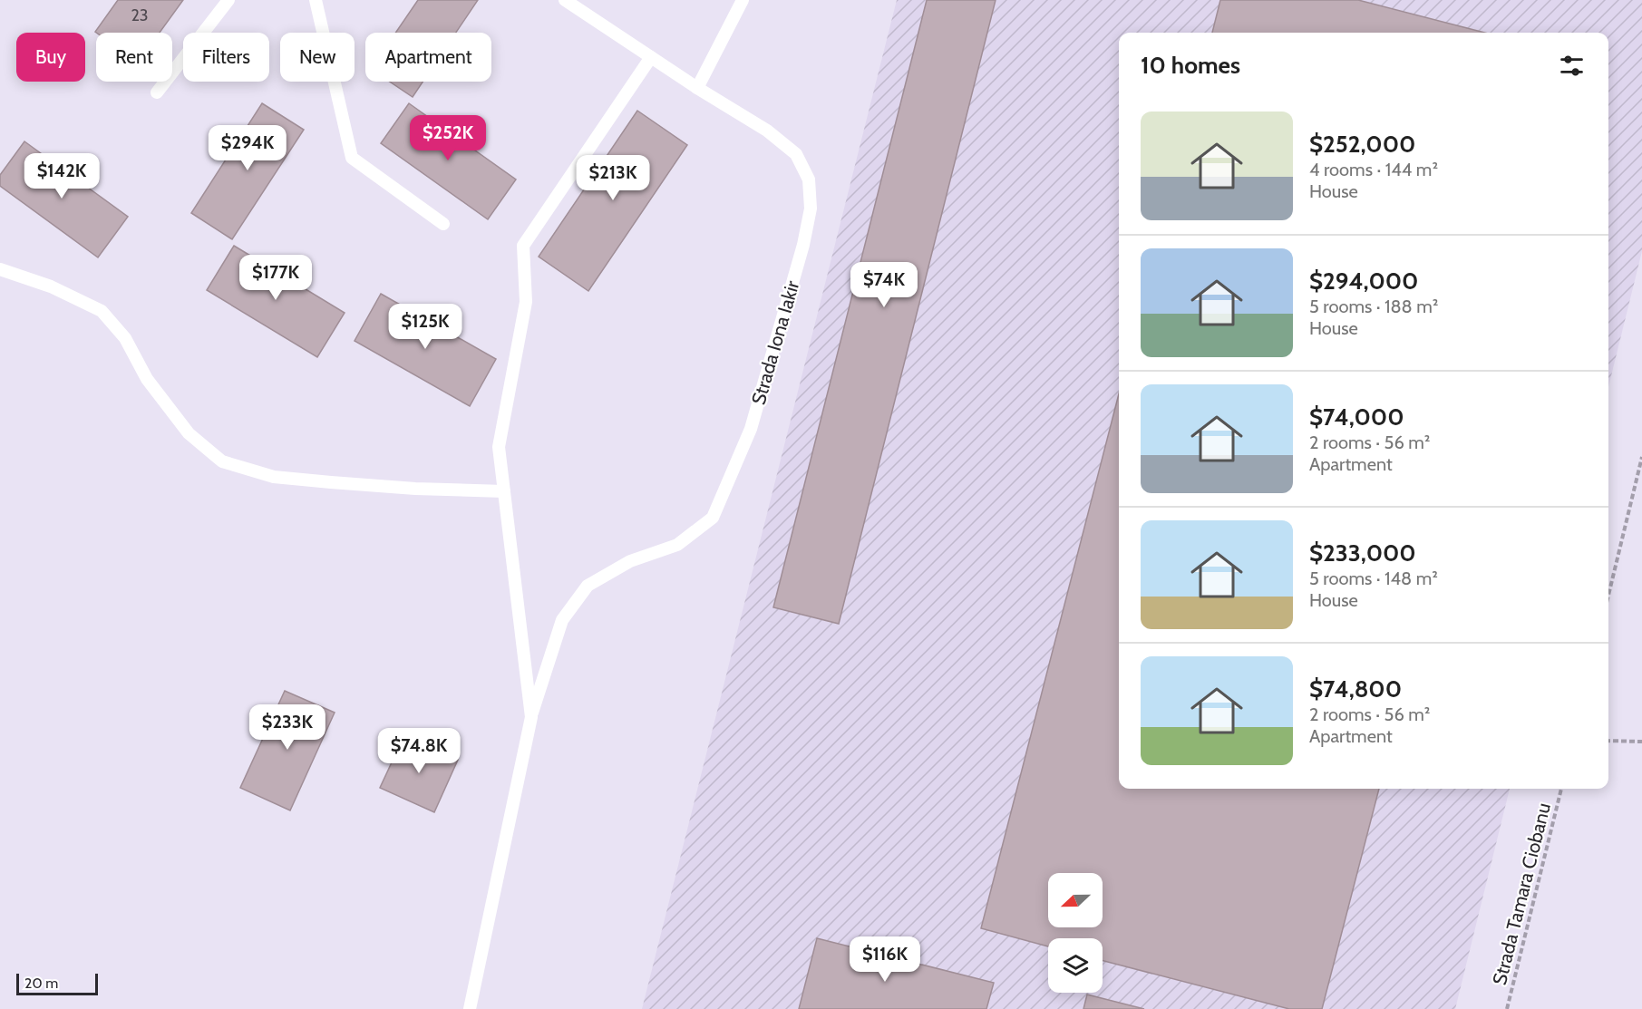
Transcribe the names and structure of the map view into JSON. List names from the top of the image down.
{
  "streets": {
    "lane": ["Strada Iona Iakir"],
    "path": ["Strada Tamara Ciobanu"]
  },
  "house_numbers": ["23"],
  "scale_bar": "20 m",
  "north": "left",
  "page": {
    "chip": [
      "Buy",
      "Rent",
      "Filters",
      "New",
      "Apartment"
    ],
    "heading": "10 homes",
    "list": [
      {
        "name": "$252,000",
        "note": "4 rooms · 144 m² · House"
      },
      {
        "name": "$294,000",
        "note": "5 rooms · 188 m² · House"
      },
      {
        "name": "$74,000",
        "note": "2 rooms · 56 m² · Apartment"
      },
      {
        "name": "$233,000",
        "note": "5 rooms · 148 m² · House"
      },
      {
        "name": "$74,800",
        "note": "2 rooms · 56 m² · Apartment"
      }
    ],
    "price": [
      "$252K",
      "$294K",
      "$142K",
      "$213K",
      "$177K",
      "$74K",
      "$125K",
      "$233K",
      "$74.8K",
      "$116K"
    ],
    "scale": "20 m"
  }
}
